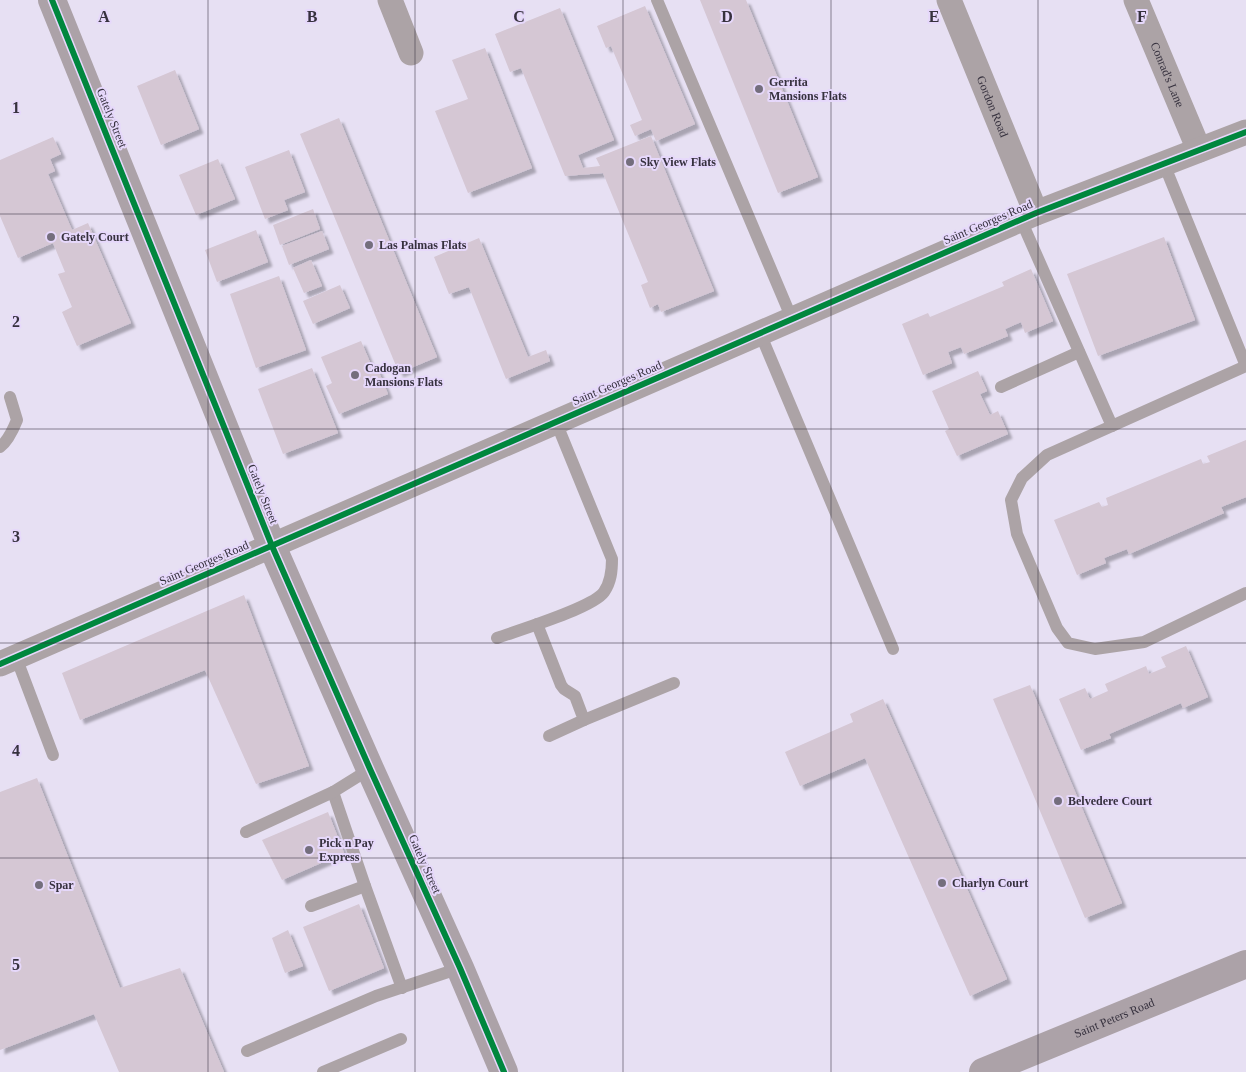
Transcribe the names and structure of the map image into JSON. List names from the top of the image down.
{
  "streets": {
    "street": [
      "Conrad's Lane",
      "Gordon Road",
      "Gately Street",
      "Saint Georges Road",
      "Saint Peters Road"
    ]
  },
  "crossings": [
    ["Conrad's Lane", "Saint Georges Road"],
    ["Gordon Road", "Saint Georges Road"],
    ["Gately Street", "Saint Georges Road"]
  ],
  "places": [
    "Gerrita Mansions Flats",
    "Sky View Flats",
    "Gately Court",
    "Las Palmas Flats",
    "Cadogan Mansions Flats",
    "Belvedere Court",
    "Pick n Pay Express",
    "Charlyn Court",
    "Spar"
  ],
  "grid": {
    "columns": [
      "A",
      "B",
      "C",
      "D",
      "E",
      "F"
    ],
    "rows": [
      "1",
      "2",
      "3",
      "4",
      "5"
    ]
  }
}
